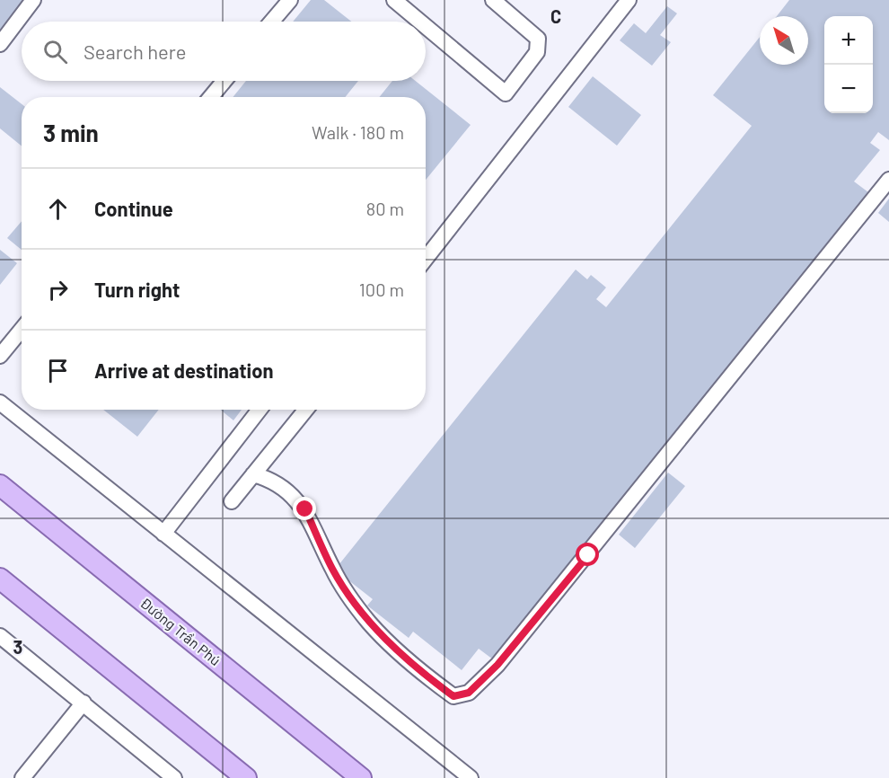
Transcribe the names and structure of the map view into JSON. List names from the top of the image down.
{
  "streets": {
    "main road": ["Đường Trần Phú"]
  },
  "north": "top left",
  "page": {
    "map_buttons": ["+", "−"],
    "search": "Search here",
    "heading": ["3 min", "Walk · 180 m"],
    "list": [
      ["Continue", "80 m"],
      ["Turn right", "100 m"],
      "Arrive at destination"
    ]
  },
  "grid": {
    "columns": ["C"],
    "rows": ["3"]
  }
}
